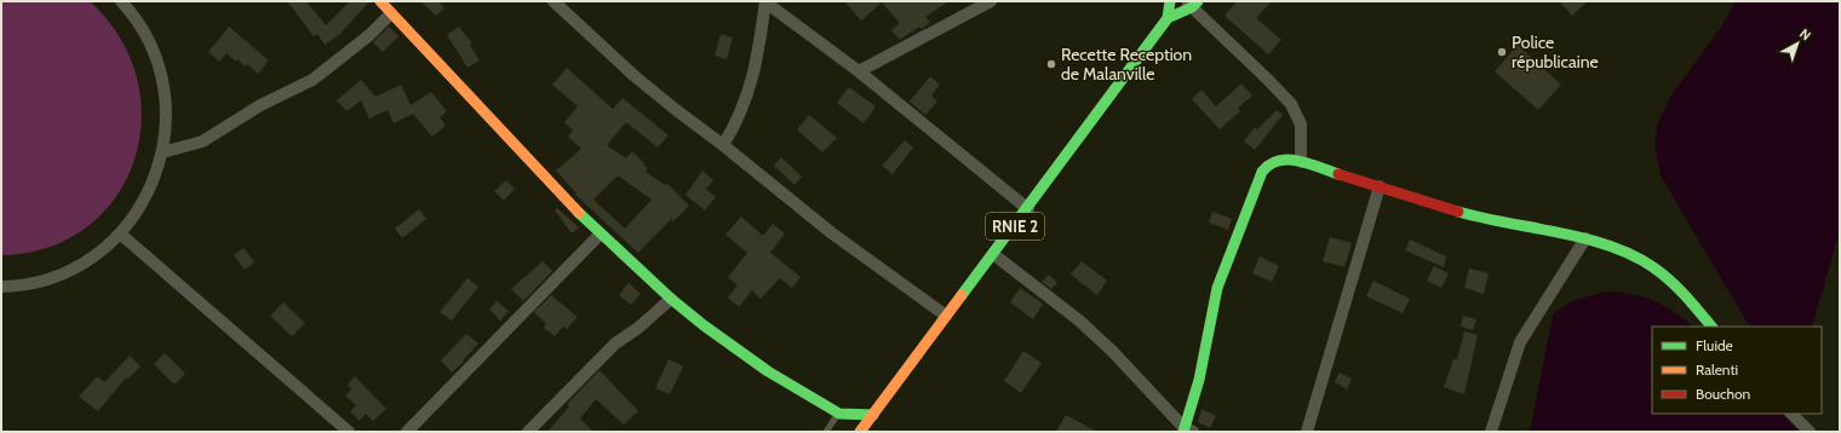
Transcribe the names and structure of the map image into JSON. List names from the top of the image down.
{
  "streets": {
    "street": ["RNIE 2"]
  },
  "places": ["Police républicaine", "Recette Reception de Malanville"],
  "legend": ["Fluide", "Ralenti", "Bouchon"],
  "north": "top right"
}
